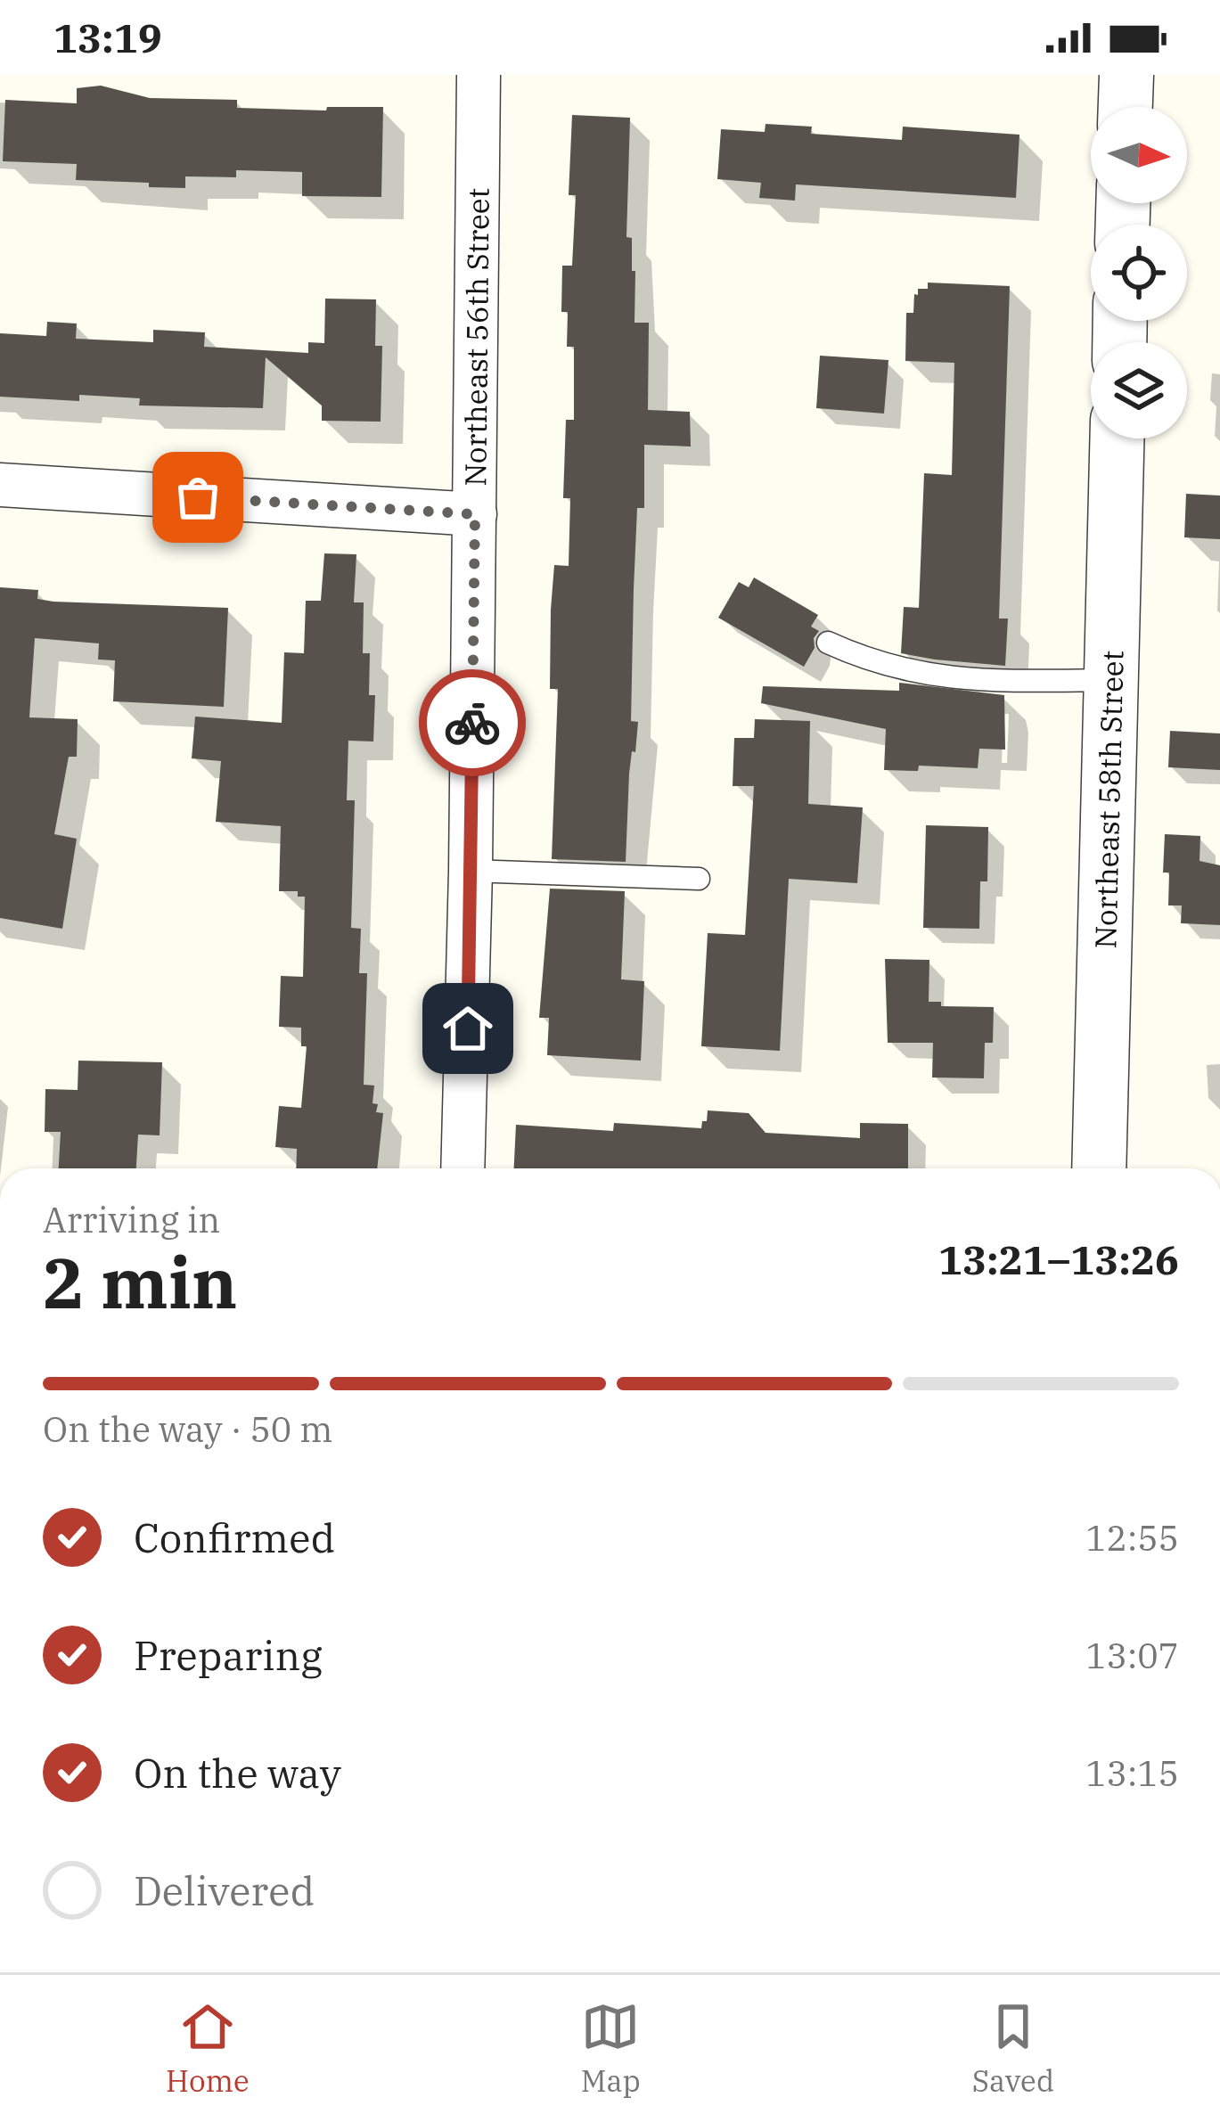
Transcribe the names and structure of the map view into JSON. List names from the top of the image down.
{
  "streets": {
    "street": ["Northeast 56th Street", "Northeast 58th Street"]
  },
  "north": "right",
  "page": {
    "status": "13:19",
    "heading": ["2 min", "Arriving in", "13:21–13:26"],
    "bar": "On the way · 50 m",
    "list": [
      ["Confirmed", "12:55"],
      ["Preparing", "13:07"],
      ["On the way", "13:15"],
      "Delivered"
    ],
    "tabs": ["Home", "Map", "Saved"]
  }
}
